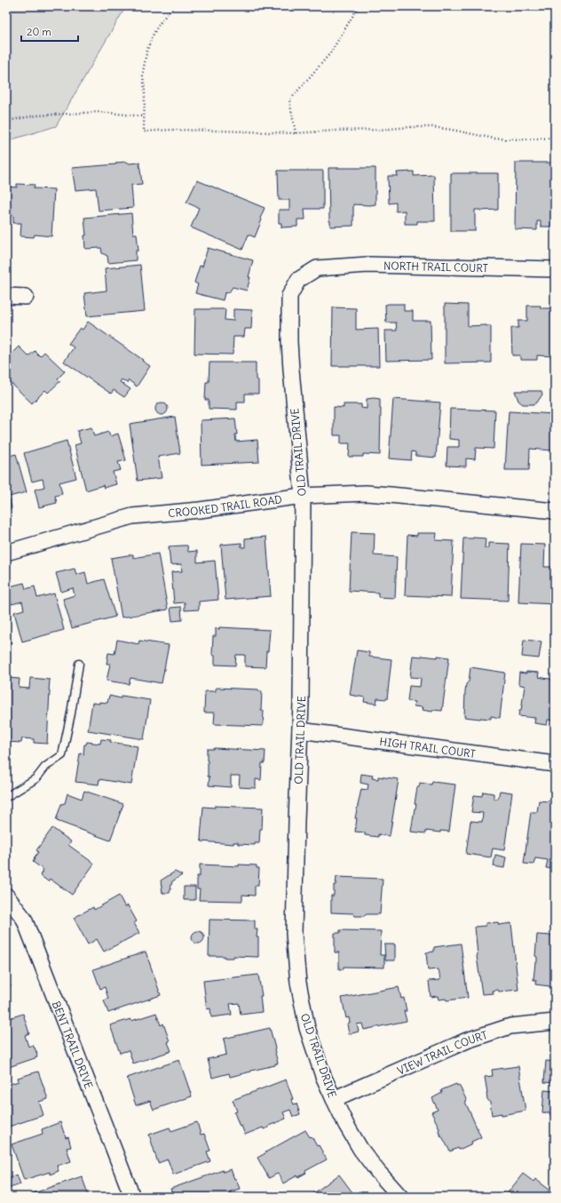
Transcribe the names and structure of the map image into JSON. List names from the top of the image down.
{
  "streets": {
    "street": [
      "NORTH TRAIL COURT",
      "OLD TRAIL DRIVE",
      "CROOKED TRAIL ROAD",
      "HIGH TRAIL COURT",
      "BENT TRAIL DRIVE",
      "VIEW TRAIL COURT"
    ]
  },
  "crossings": [
    ["NORTH TRAIL COURT", "OLD TRAIL DRIVE"],
    ["OLD TRAIL DRIVE", "CROOKED TRAIL ROAD"],
    ["OLD TRAIL DRIVE", "HIGH TRAIL COURT"],
    ["OLD TRAIL DRIVE", "VIEW TRAIL COURT"]
  ],
  "scale_bar": "20 m"
}
